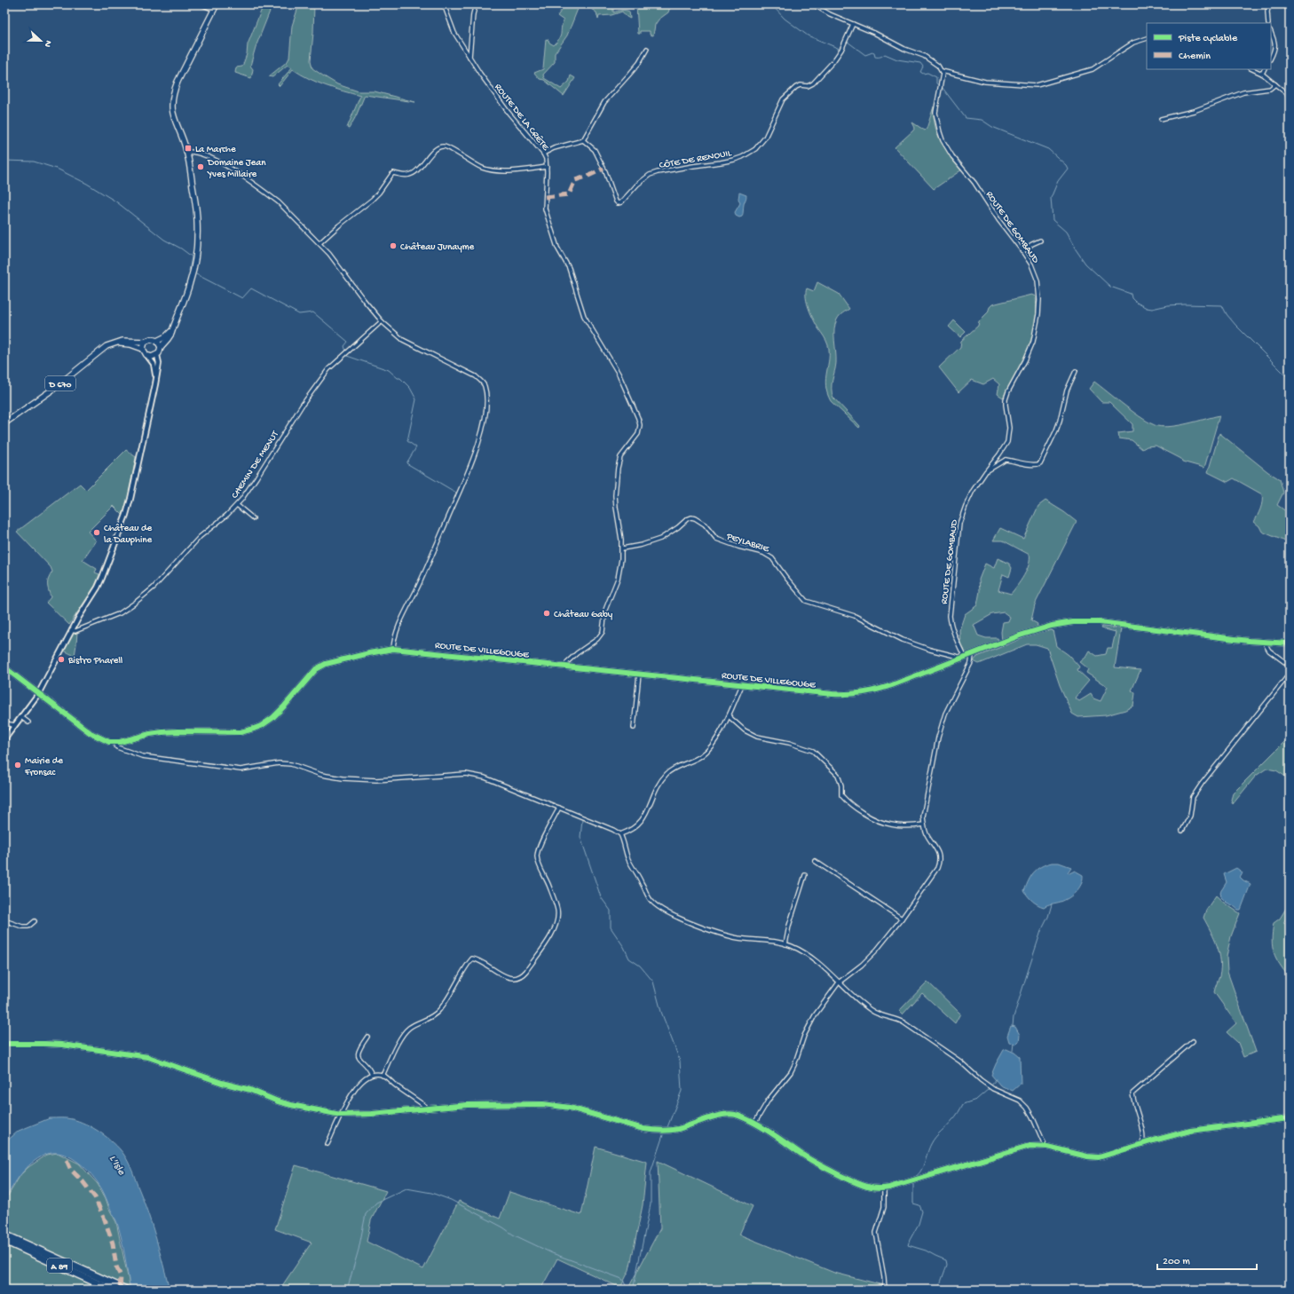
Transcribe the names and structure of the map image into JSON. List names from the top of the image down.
{
  "streets": {
    "highway": ["A 89"],
    "main road": ["D 670"],
    "street": [
      "ROUTE DE LA CRÊTE",
      "CÔTE DE RENOUIL",
      "ROUTE DE GOMBAUD",
      "CHEMIN DE MENUT",
      "PEYLABRIE",
      "ROUTE DE VILLEGOUGE"
    ]
  },
  "crossings": [
    ["ROUTE DE LA CRÊTE", "PEYLABRIE"],
    ["ROUTE DE LA CRÊTE", "ROUTE DE VILLEGOUGE"],
    ["ROUTE DE GOMBAUD", "PEYLABRIE"],
    ["ROUTE DE GOMBAUD", "ROUTE DE VILLEGOUGE"],
    ["PEYLABRIE", "ROUTE DE VILLEGOUGE"]
  ],
  "water": ["L'Isle"],
  "places": {
    "transit": ["La Marche"],
    "other": [
      "Domaine Jean Yves Millaire",
      "Château Junayme",
      "Château de la Dauphine",
      "Château Gaby",
      "Bistro Pharell",
      "Mairie de Fronsac"
    ]
  },
  "legend": ["Piste cyclable", "Chemin"],
  "scale_bar": "200 m",
  "north": "right"
}
